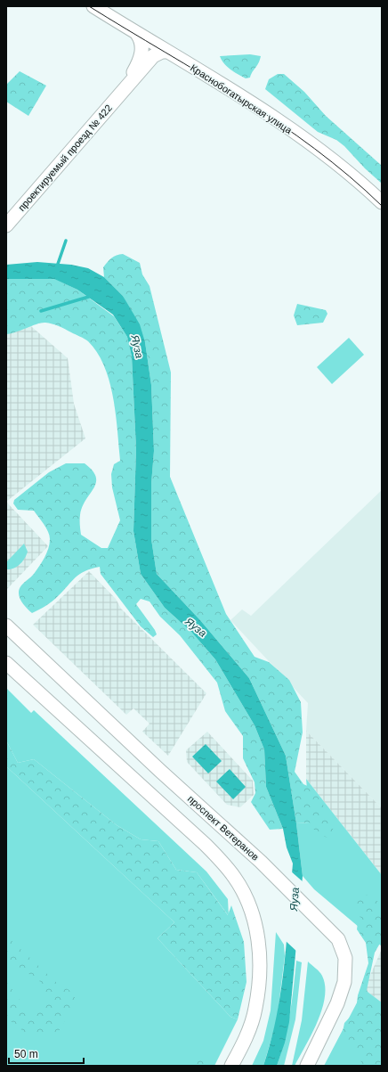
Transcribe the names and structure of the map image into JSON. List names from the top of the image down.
{
  "streets": {
    "main road": ["Краснобогатырская улица", "проектируемый проезд № 422", "проспект Ветеранов"]
  },
  "crossings": [
    ["Краснобогатырская улица", "проектируемый проезд № 422"]
  ],
  "water": ["Яуза"],
  "scale_bar": "50 m"
}
